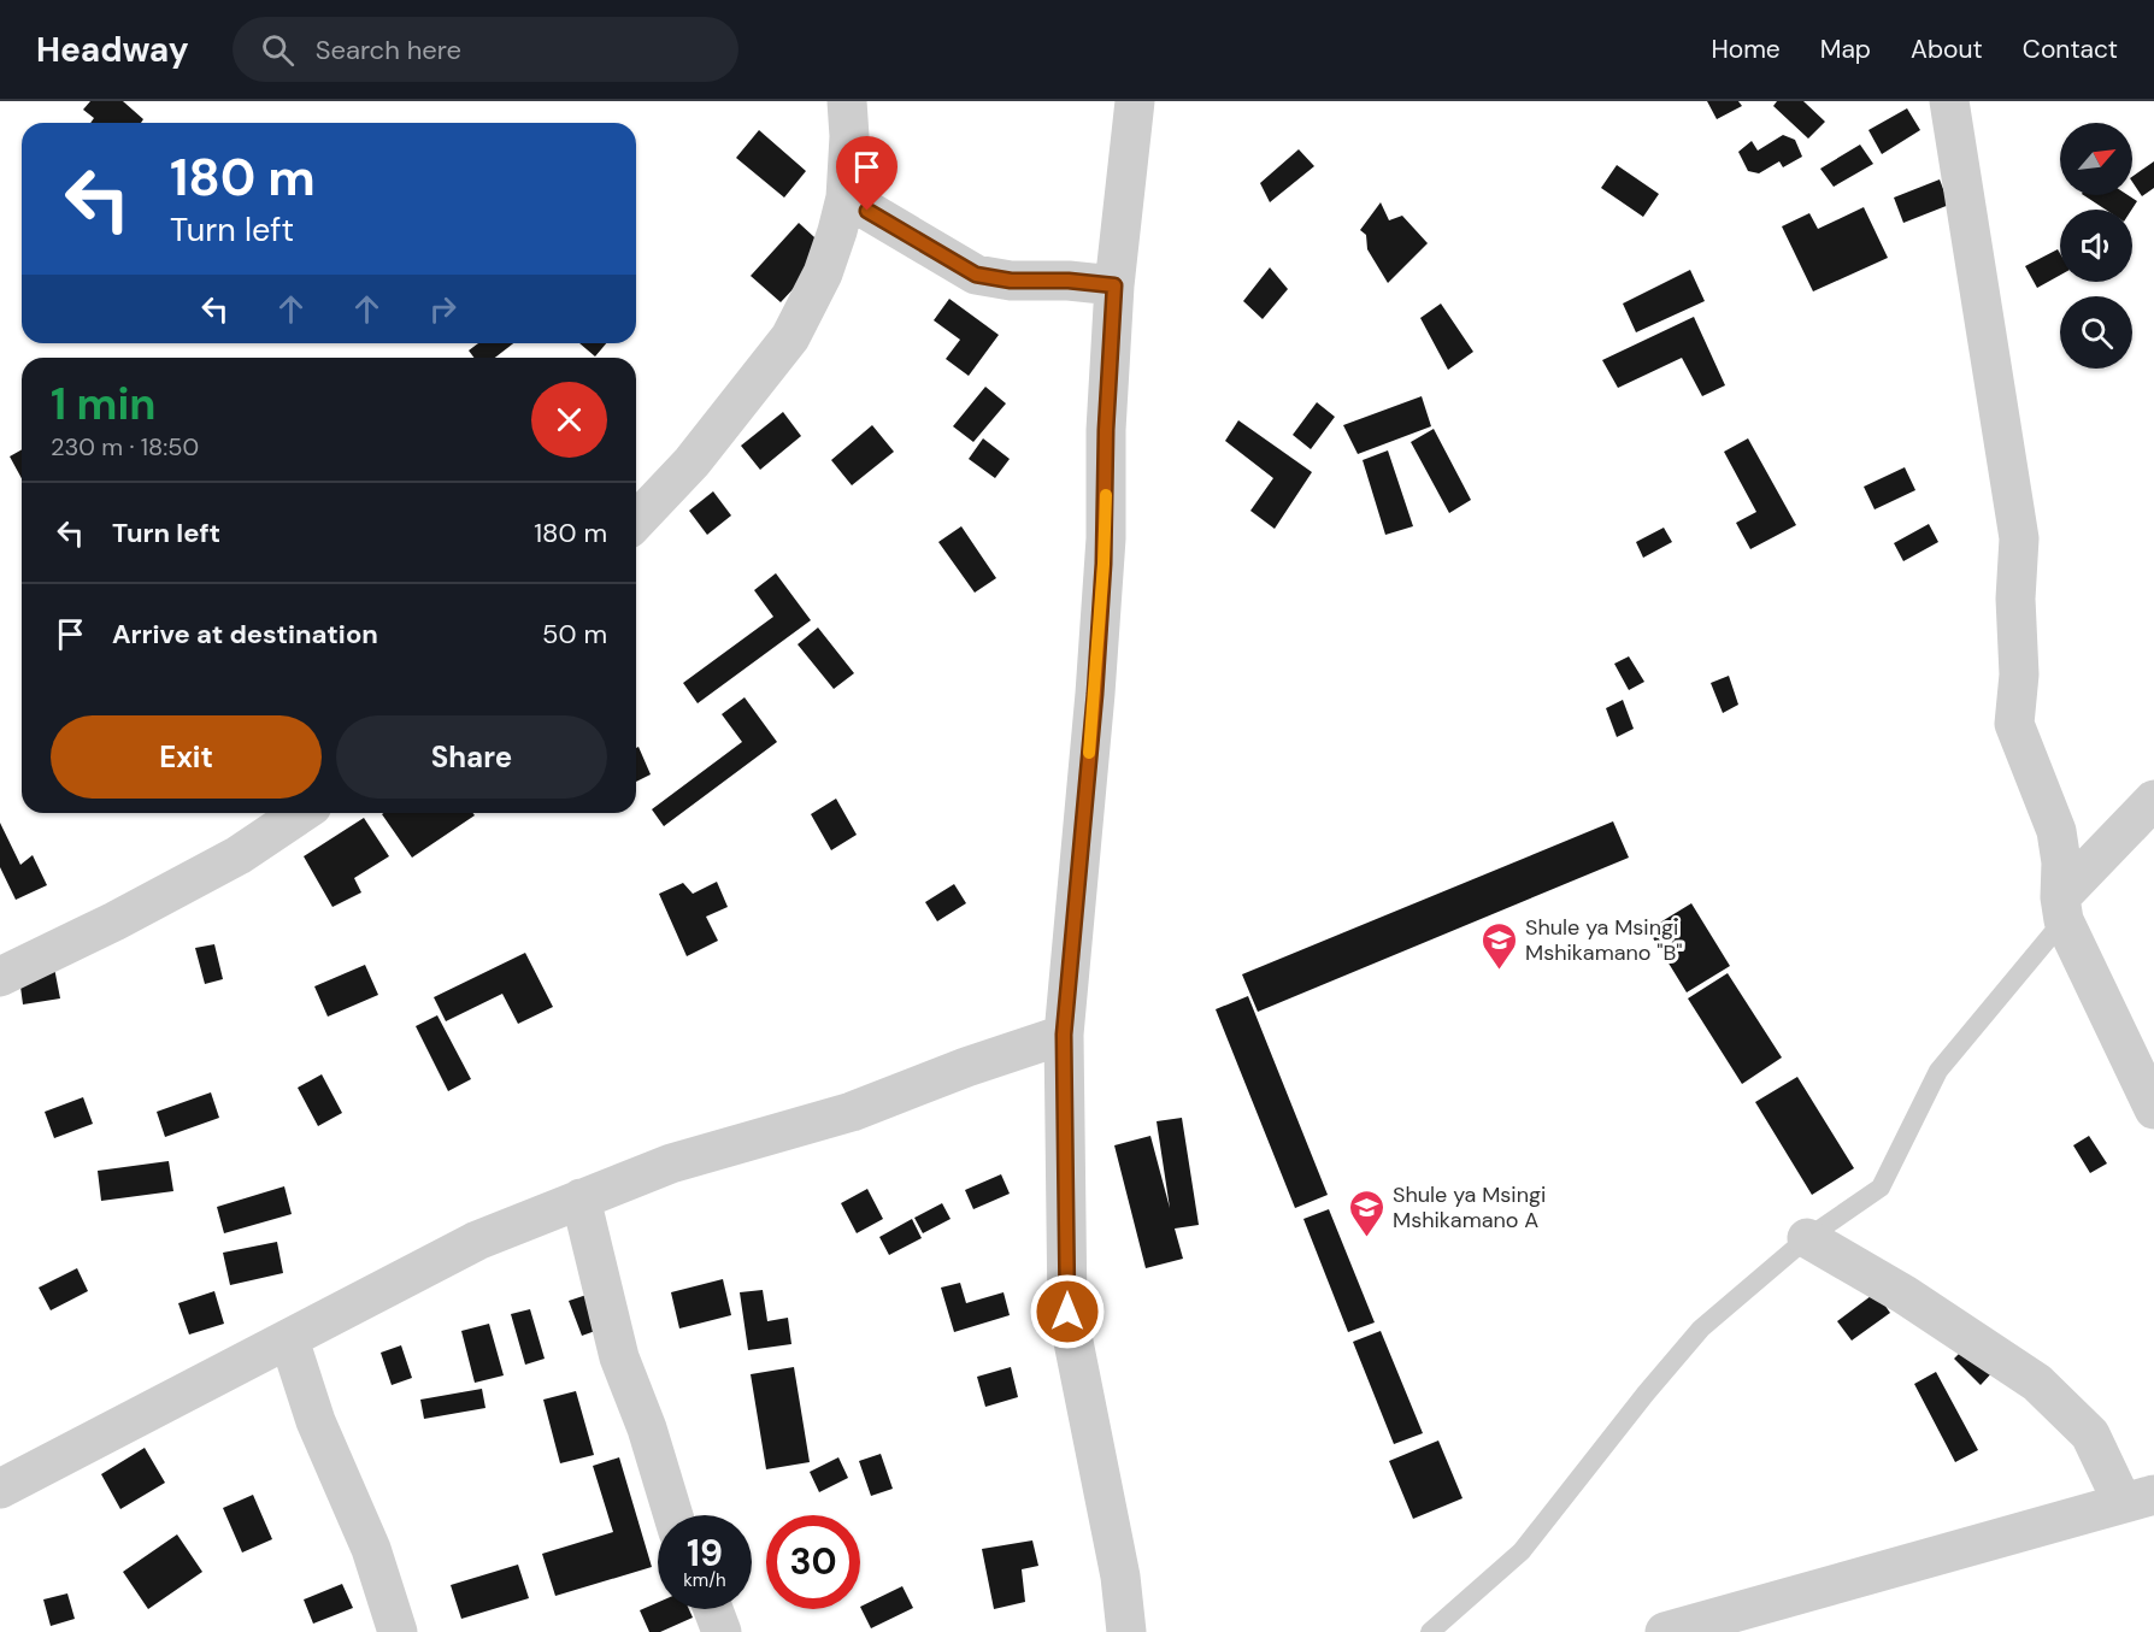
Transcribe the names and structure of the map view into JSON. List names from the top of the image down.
{
  "places": {
    "school or university": ["Shule ya Msingi Mshikamano \"B\"", "Shule ya Msingi Mshikamano A"]
  },
  "north": "top right",
  "page": {
    "header": "Headway",
    "search": "Search here",
    "nav": [
      "Home",
      "Map",
      "About",
      "Contact"
    ],
    "turn": ["180 m", "Turn left"],
    "heading": ["1 min", "230 m · 18:50"],
    "list": [
      {
        "name": "Turn left",
        "value": "180 m"
      },
      {
        "name": "Arrive at destination",
        "value": "50 m"
      }
    ],
    "buttons": ["Exit", "Share"],
    "speed": "19 km/h",
    "limit": "30"
  }
}
